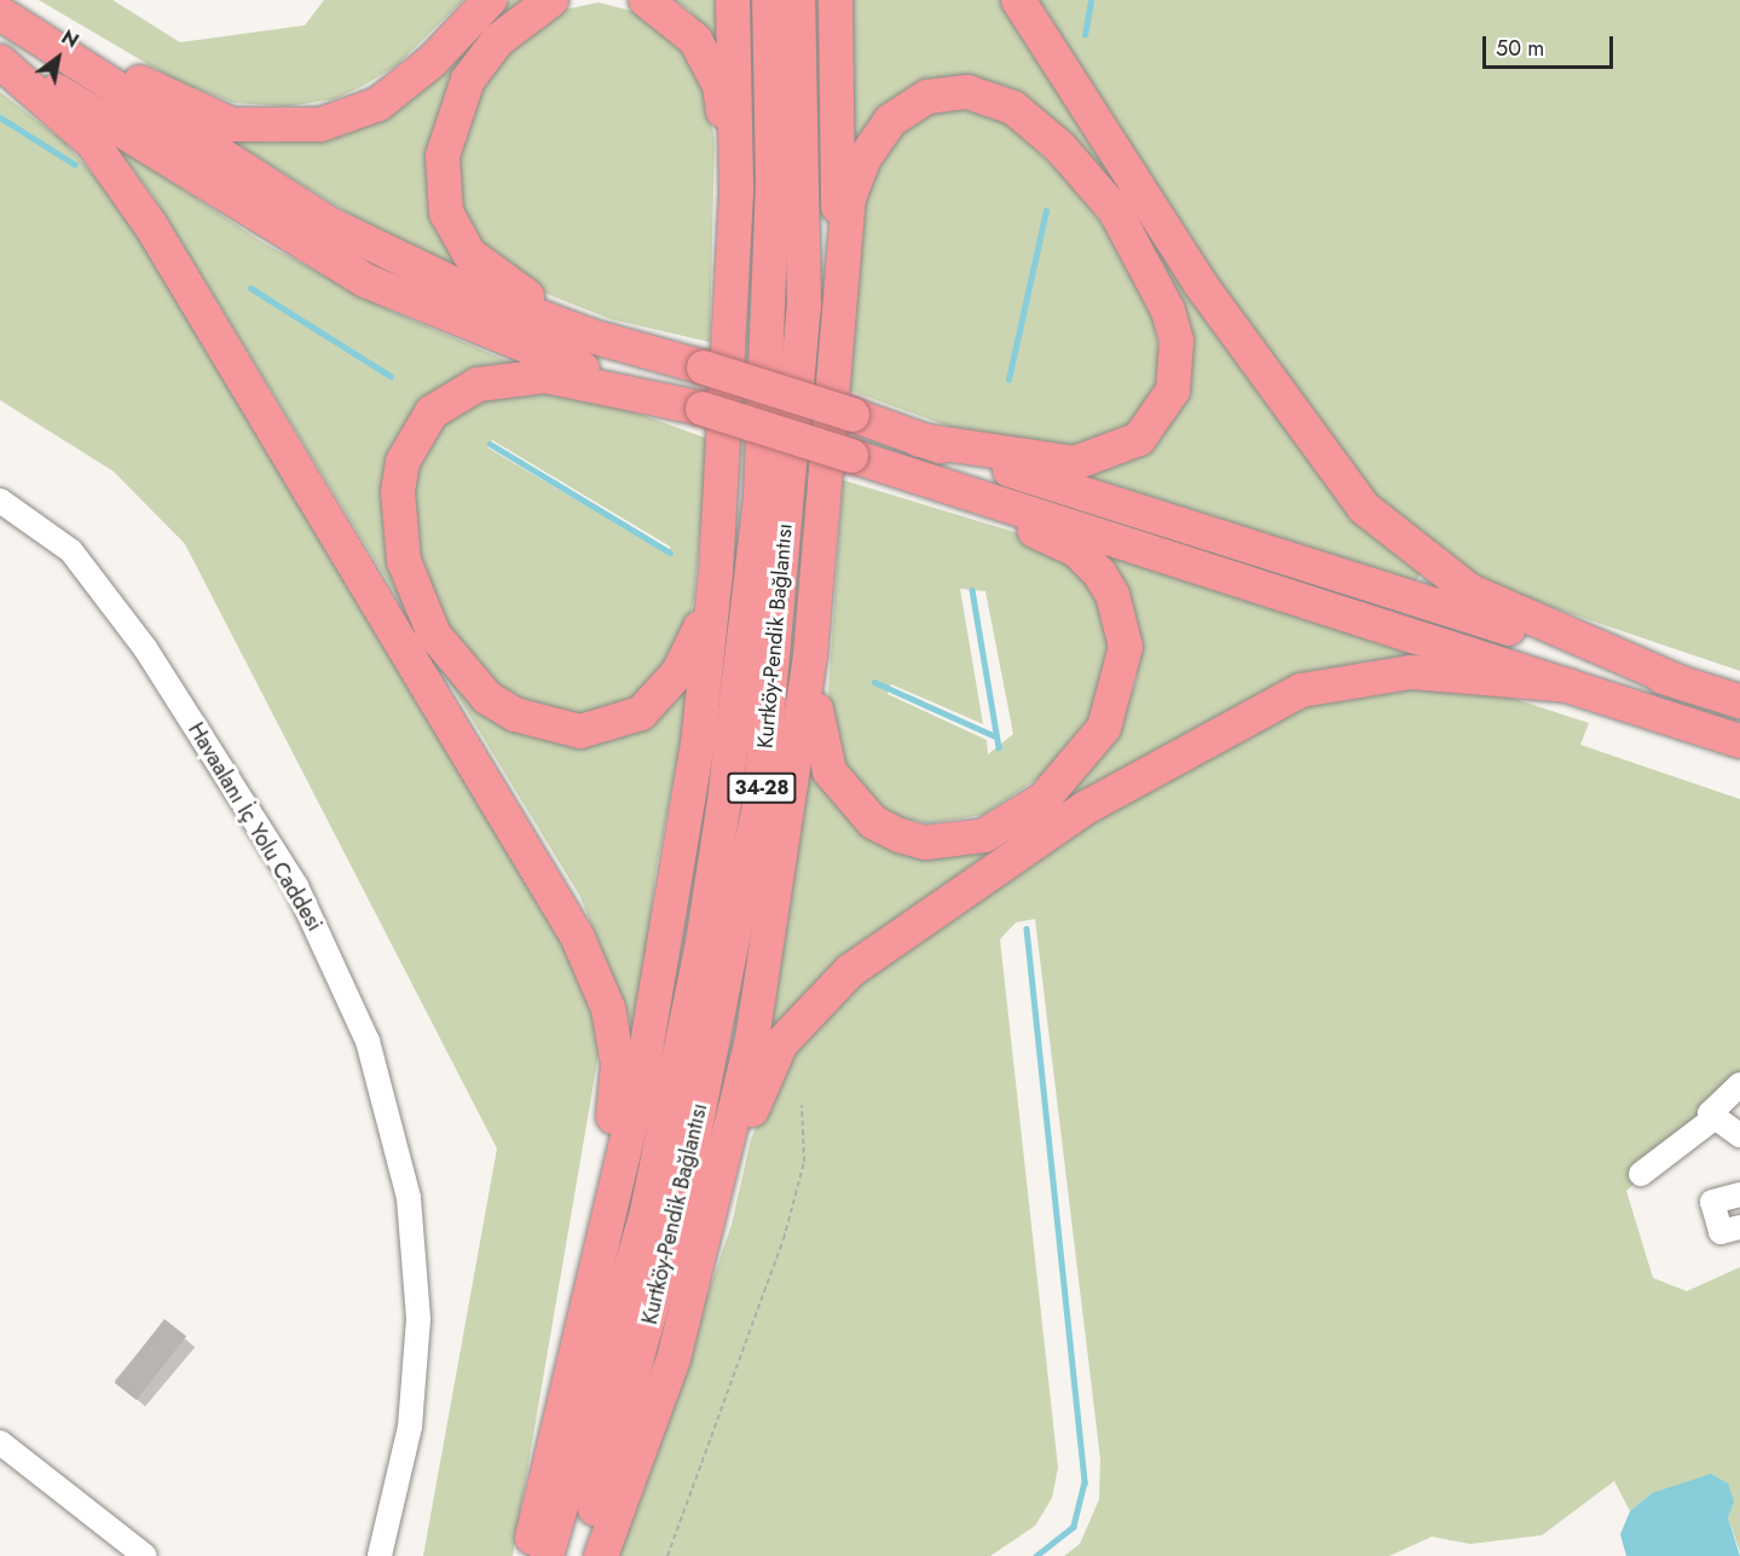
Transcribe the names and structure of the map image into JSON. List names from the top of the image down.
{
  "streets": {
    "highway": ["Kurtköy-Pendik Bağlantısı", "34-28"],
    "lane": ["Havaalanı İç Yolu Caddesi"]
  },
  "scale_bar": "50 m",
  "north": "top right"
}
